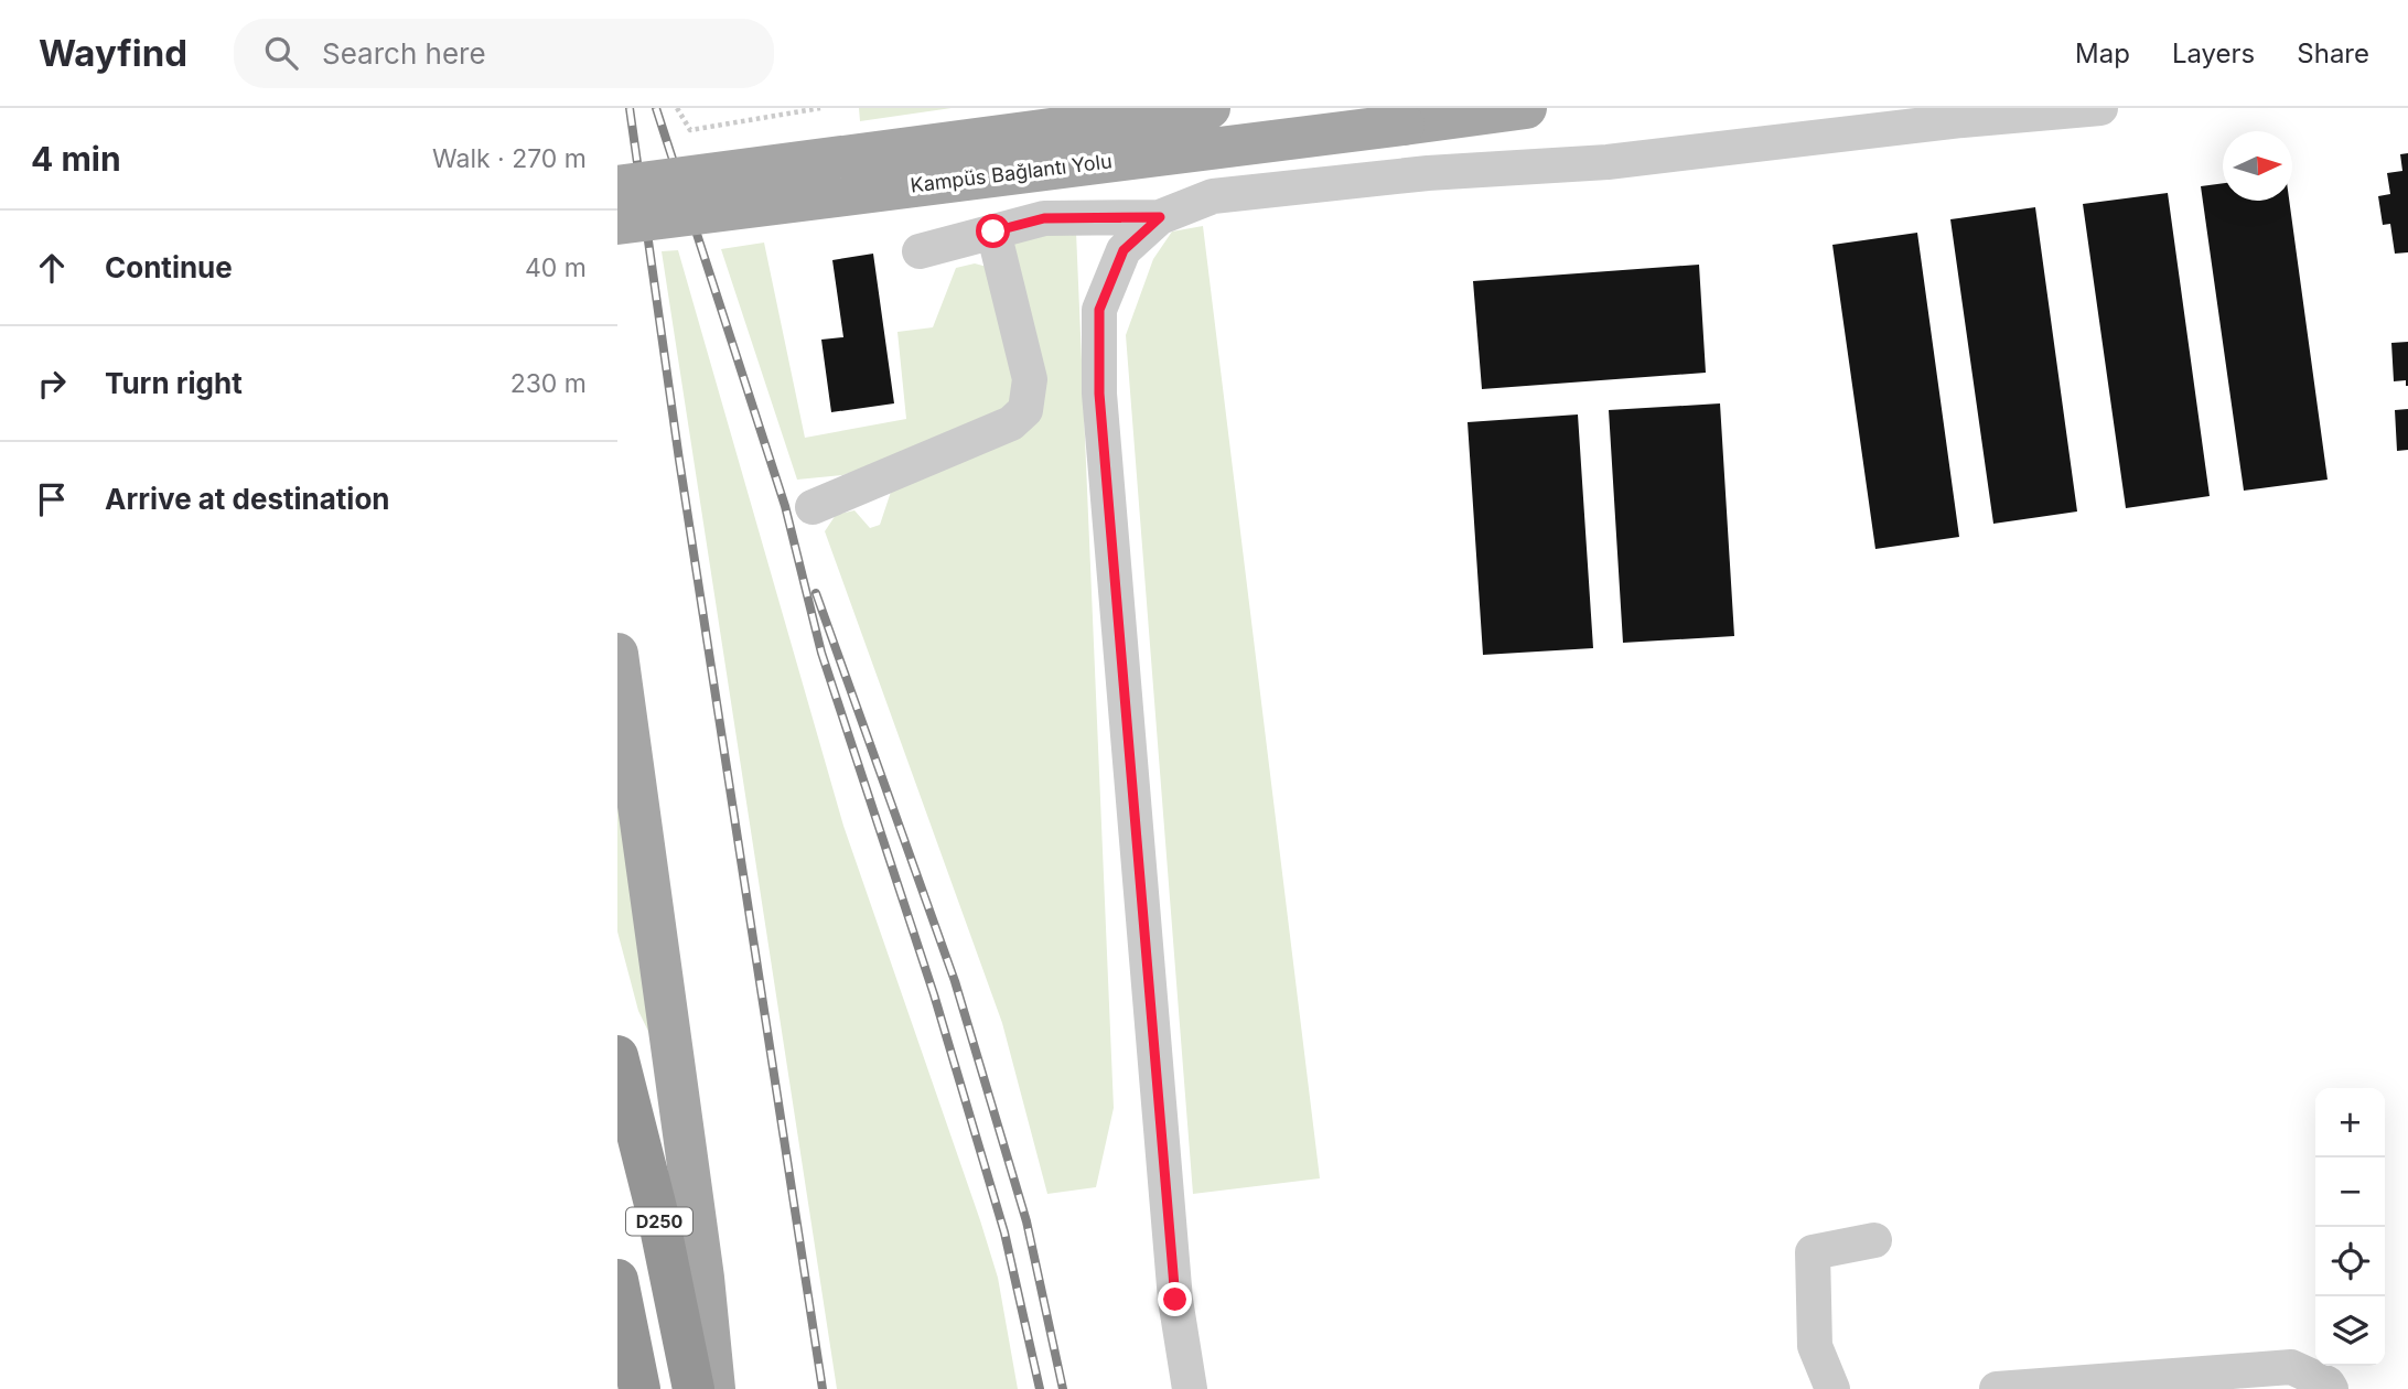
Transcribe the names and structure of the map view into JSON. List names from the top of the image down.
{
  "streets": {
    "highway": ["D250"],
    "main road": ["Kampüs Bağlantı Yolu"]
  },
  "north": "right",
  "page": {
    "header": "Wayfind",
    "search": "Search here",
    "nav": ["Map", "Layers", "Share"],
    "heading": ["4 min", "Walk · 270 m"],
    "list": [
      ["Continue", "40 m"],
      ["Turn right", "230 m"],
      "Arrive at destination"
    ],
    "map_buttons": ["+", "−"]
  }
}
